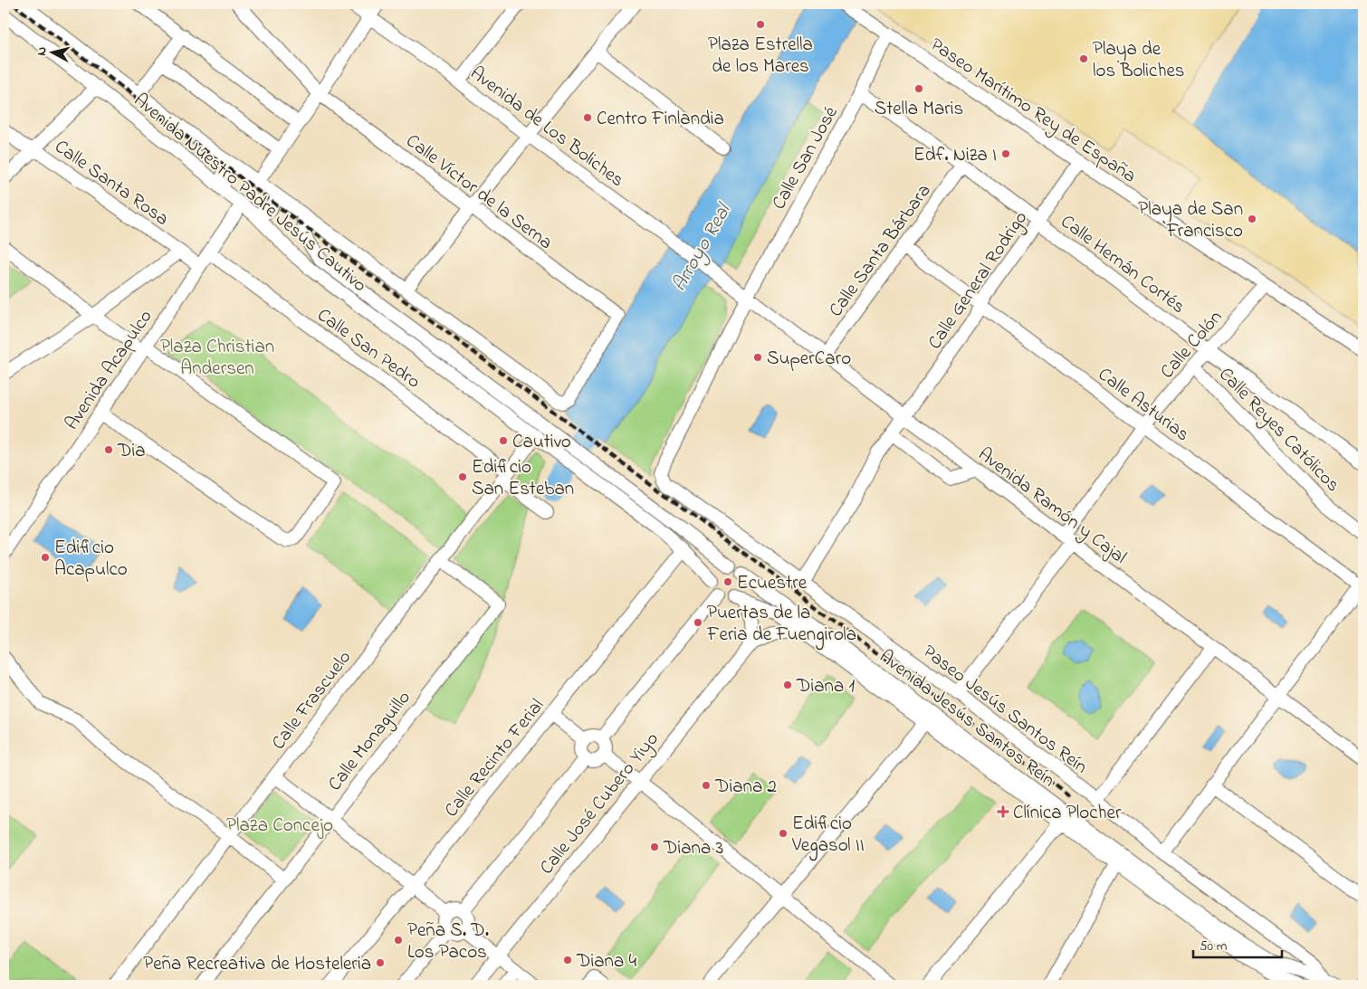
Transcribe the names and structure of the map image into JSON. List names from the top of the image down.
{
  "streets": {
    "street": [
      "Paseo Marítimo Rey de España",
      "Avenida de Los Boliches",
      "Calle San José",
      "Calle Santa Rosa",
      "Calle Víctor de la Serna",
      "Avenida Nuestro Padre Jesús Cautivo",
      "Calle Santa Bárbara",
      "Calle Hernán Cortés",
      "Calle General Rodrigo",
      "Calle Colón",
      "Calle San Pedro",
      "Avenida Acapulco",
      "Calle Asturias",
      "Calle Reyes Católicos",
      "Avenida Ramón y Cajal",
      "Calle Frascuelo",
      "Paseo Jesús Santos Reín",
      "Avenida Jesús Santos Reín",
      "Calle Monaguillo",
      "Calle Recinto Ferial",
      "Calle José Cubero Yiyo"
    ]
  },
  "crossings": [
    ["Paseo Marítimo Rey de España", "Calle San José"],
    ["Paseo Marítimo Rey de España", "Calle General Rodrigo"],
    ["Paseo Marítimo Rey de España", "Calle Colón"],
    ["Avenida de Los Boliches", "Avenida Ramón y Cajal"],
    ["Calle San José", "Calle Hernán Cortés"],
    ["Calle San José", "Avenida Ramón y Cajal"],
    ["Calle San José", "Paseo Jesús Santos Reín"],
    ["Calle Santa Rosa", "Avenida Acapulco"],
    ["Calle Víctor de la Serna", "Avenida Nuestro Padre Jesús Cautivo"],
    ["Avenida Nuestro Padre Jesús Cautivo", "Avenida Acapulco"],
    ["Avenida Nuestro Padre Jesús Cautivo", "Calle Frascuelo"],
    ["Calle Santa Bárbara", "Calle Hernán Cortés"],
    ["Calle Santa Bárbara", "Calle Asturias"],
    ["Calle Santa Bárbara", "Avenida Ramón y Cajal"],
    ["Calle Hernán Cortés", "Calle General Rodrigo"],
    ["Calle Hernán Cortés", "Calle Colón"],
    ["Calle General Rodrigo", "Calle Asturias"],
    ["Calle General Rodrigo", "Avenida Ramón y Cajal"],
    ["Calle General Rodrigo", "Paseo Jesús Santos Reín"],
    ["Calle Colón", "Calle Asturias"],
    ["Calle Colón", "Calle Reyes Católicos"],
    ["Calle Colón", "Avenida Ramón y Cajal"],
    ["Calle Colón", "Paseo Jesús Santos Reín"],
    ["Calle San Pedro", "Avenida Acapulco"],
    ["Calle San Pedro", "Calle Frascuelo"],
    ["Calle Frascuelo", "Calle Monaguillo"],
    ["Paseo Jesús Santos Reín", "Avenida Jesús Santos Reín"],
    ["Avenida Jesús Santos Reín", "Calle José Cubero Yiyo"]
  ],
  "water": ["Arroyo Real"],
  "parks": ["Plaza Christian Andersen", "Plaza Concejo"],
  "places": {
    "other": [
      "Plaza Estrella de los Mares",
      "Playa de los Boliches",
      "Stella Maris",
      "Centro Finlandia",
      "Edf. Niza I",
      "Playa de San Francisco",
      "SuperCaro",
      "Cautivo",
      "Dia",
      "Edificio San Esteban",
      "Edificio Acapulco",
      "Ecuestre",
      "Puertas de la Feria de Fuengirola",
      "Diana 1",
      "Diana 2",
      "Edificio Vegasol II",
      "Diana 3",
      "Peña S. D. Los Pacos",
      "Diana 4",
      "Peña Recreativa de Hosteleria"
    ],
    "health": ["Clínica Plocher"]
  },
  "scale_bar": "50 m",
  "north": "left"
}
